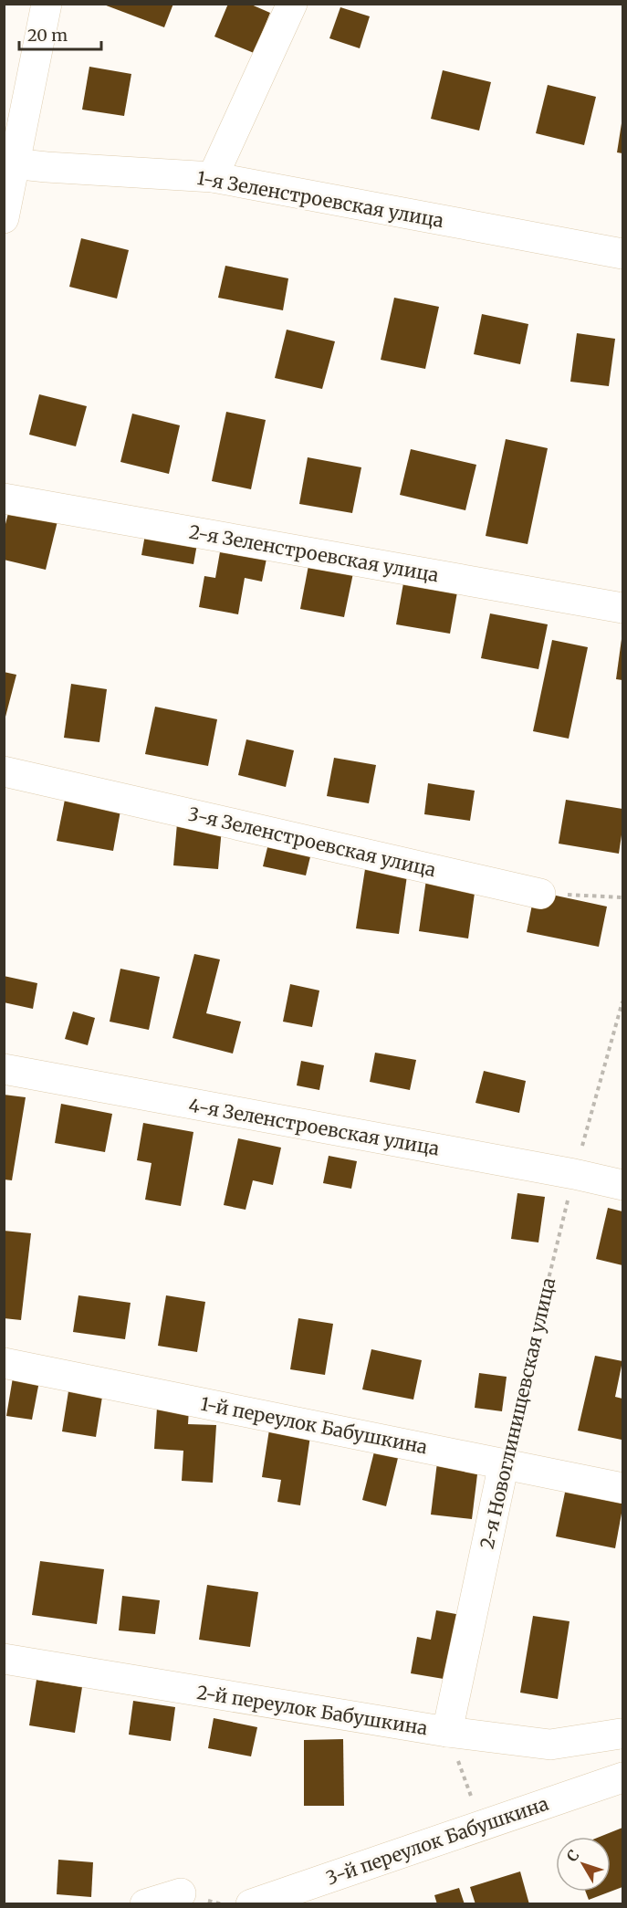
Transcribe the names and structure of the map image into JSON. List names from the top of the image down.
{
  "streets": {
    "street": [
      "1-я Зеленстроевская улица",
      "2-я Зеленстроевская улица",
      "3-я Зеленстроевская улица",
      "4-я Зеленстроевская улица",
      "2-я Новоглинищевская улица",
      "1-й переулок Бабушкина",
      "2-й переулок Бабушкина",
      "3-й переулок Бабушкина"
    ]
  },
  "crossings": [
    ["4-я Зеленстроевская улица", "2-я Новоглинищевская улица"],
    ["2-я Новоглинищевская улица", "1-й переулок Бабушкина"],
    ["2-я Новоглинищевская улица", "2-й переулок Бабушкина"]
  ],
  "scale_bar": "20 m",
  "north": "top left"
}
